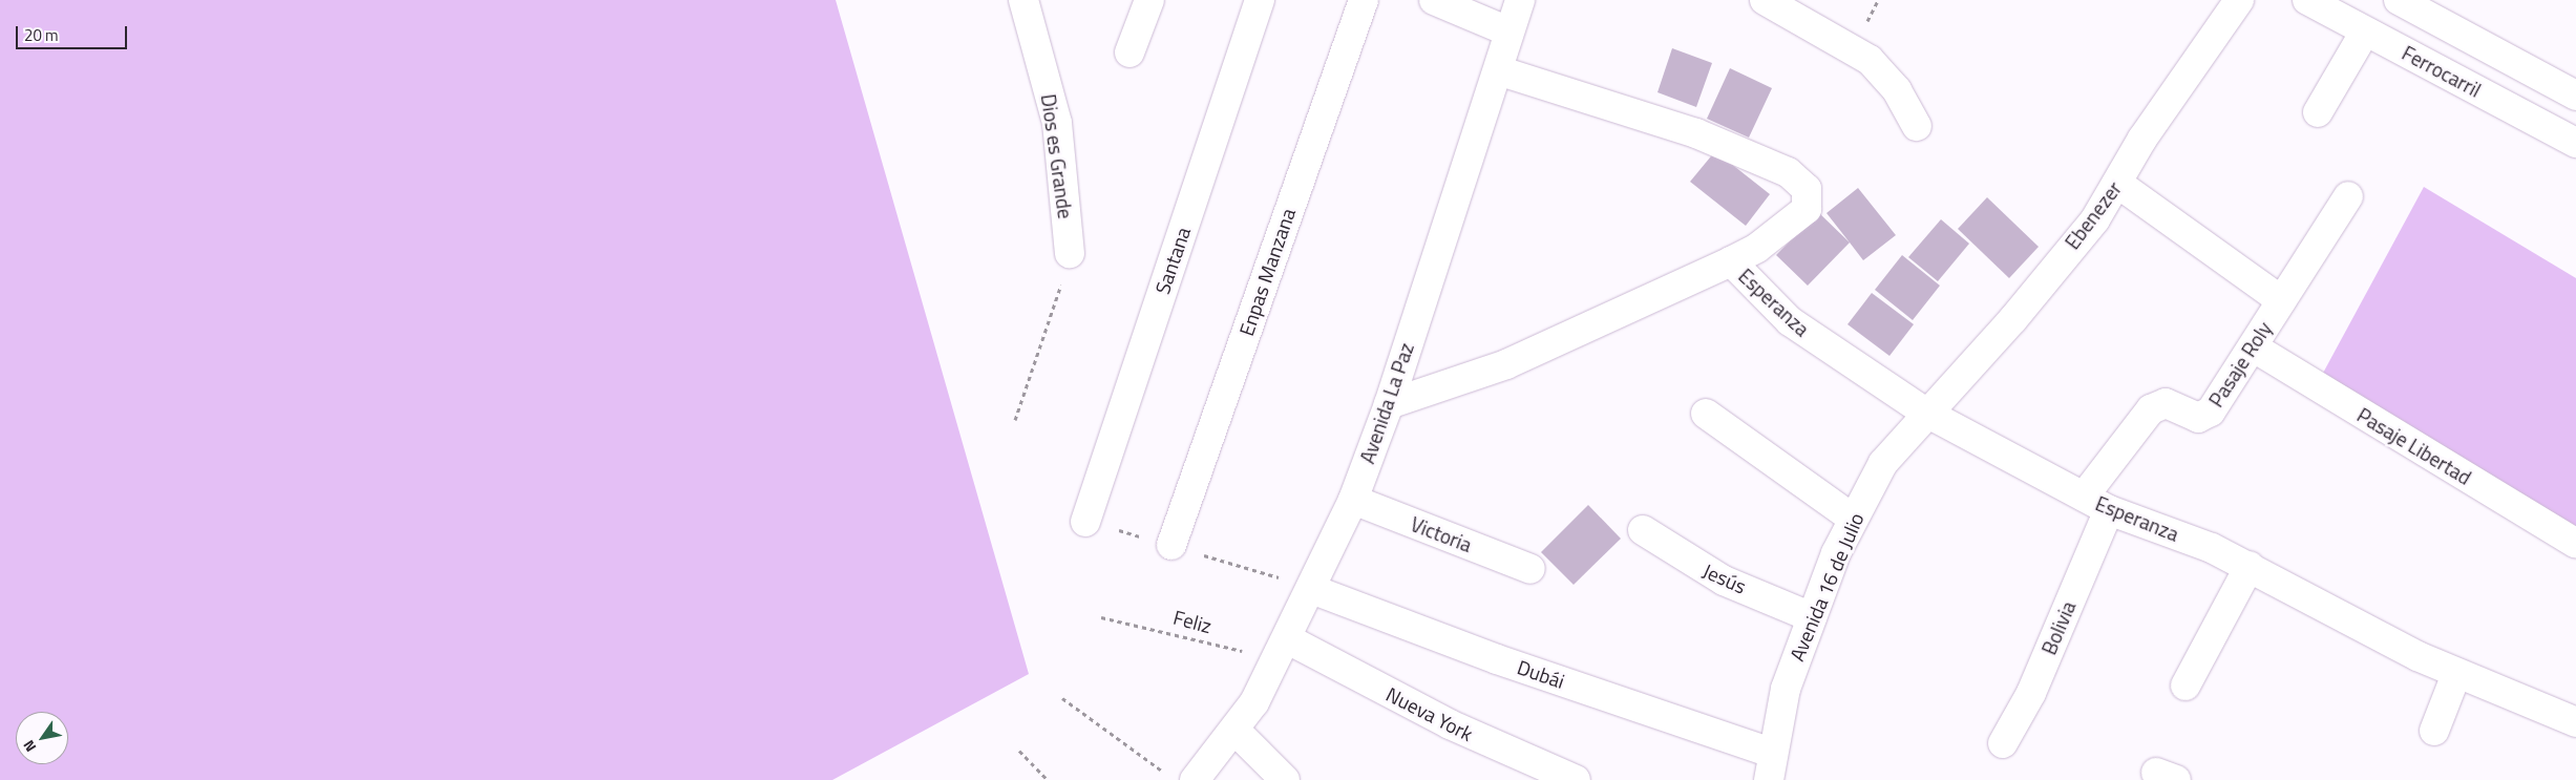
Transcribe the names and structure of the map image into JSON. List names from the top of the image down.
{
  "streets": {
    "street": [
      "Ferrocarril",
      "Dios es Grande",
      "Ebenezer",
      "Santana",
      "Enpas Manzana",
      "Esperanza",
      "Pasaje Roly",
      "Avenida La Paz",
      "Pasaje Libertad",
      "Victoria",
      "Jesús",
      "Avenida 16 de Julio",
      "Bolivia",
      "Dubái",
      "Nueva York"
    ],
    "path": ["Feliz"]
  },
  "crossings": [
    ["Ebenezer", "Esperanza"],
    ["Ebenezer", "Avenida 16 de Julio"],
    ["Esperanza", "Pasaje Roly"],
    ["Esperanza", "Avenida La Paz"],
    ["Esperanza", "Avenida 16 de Julio"],
    ["Esperanza", "Bolivia"],
    ["Pasaje Roly", "Pasaje Libertad"],
    ["Avenida La Paz", "Victoria"],
    ["Avenida La Paz", "Feliz"],
    ["Avenida La Paz", "Dubái"],
    ["Avenida La Paz", "Nueva York"],
    ["Jesús", "Avenida 16 de Julio"],
    ["Avenida 16 de Julio", "Dubái"]
  ],
  "scale_bar": "20 m",
  "north": "bottom left"
}
